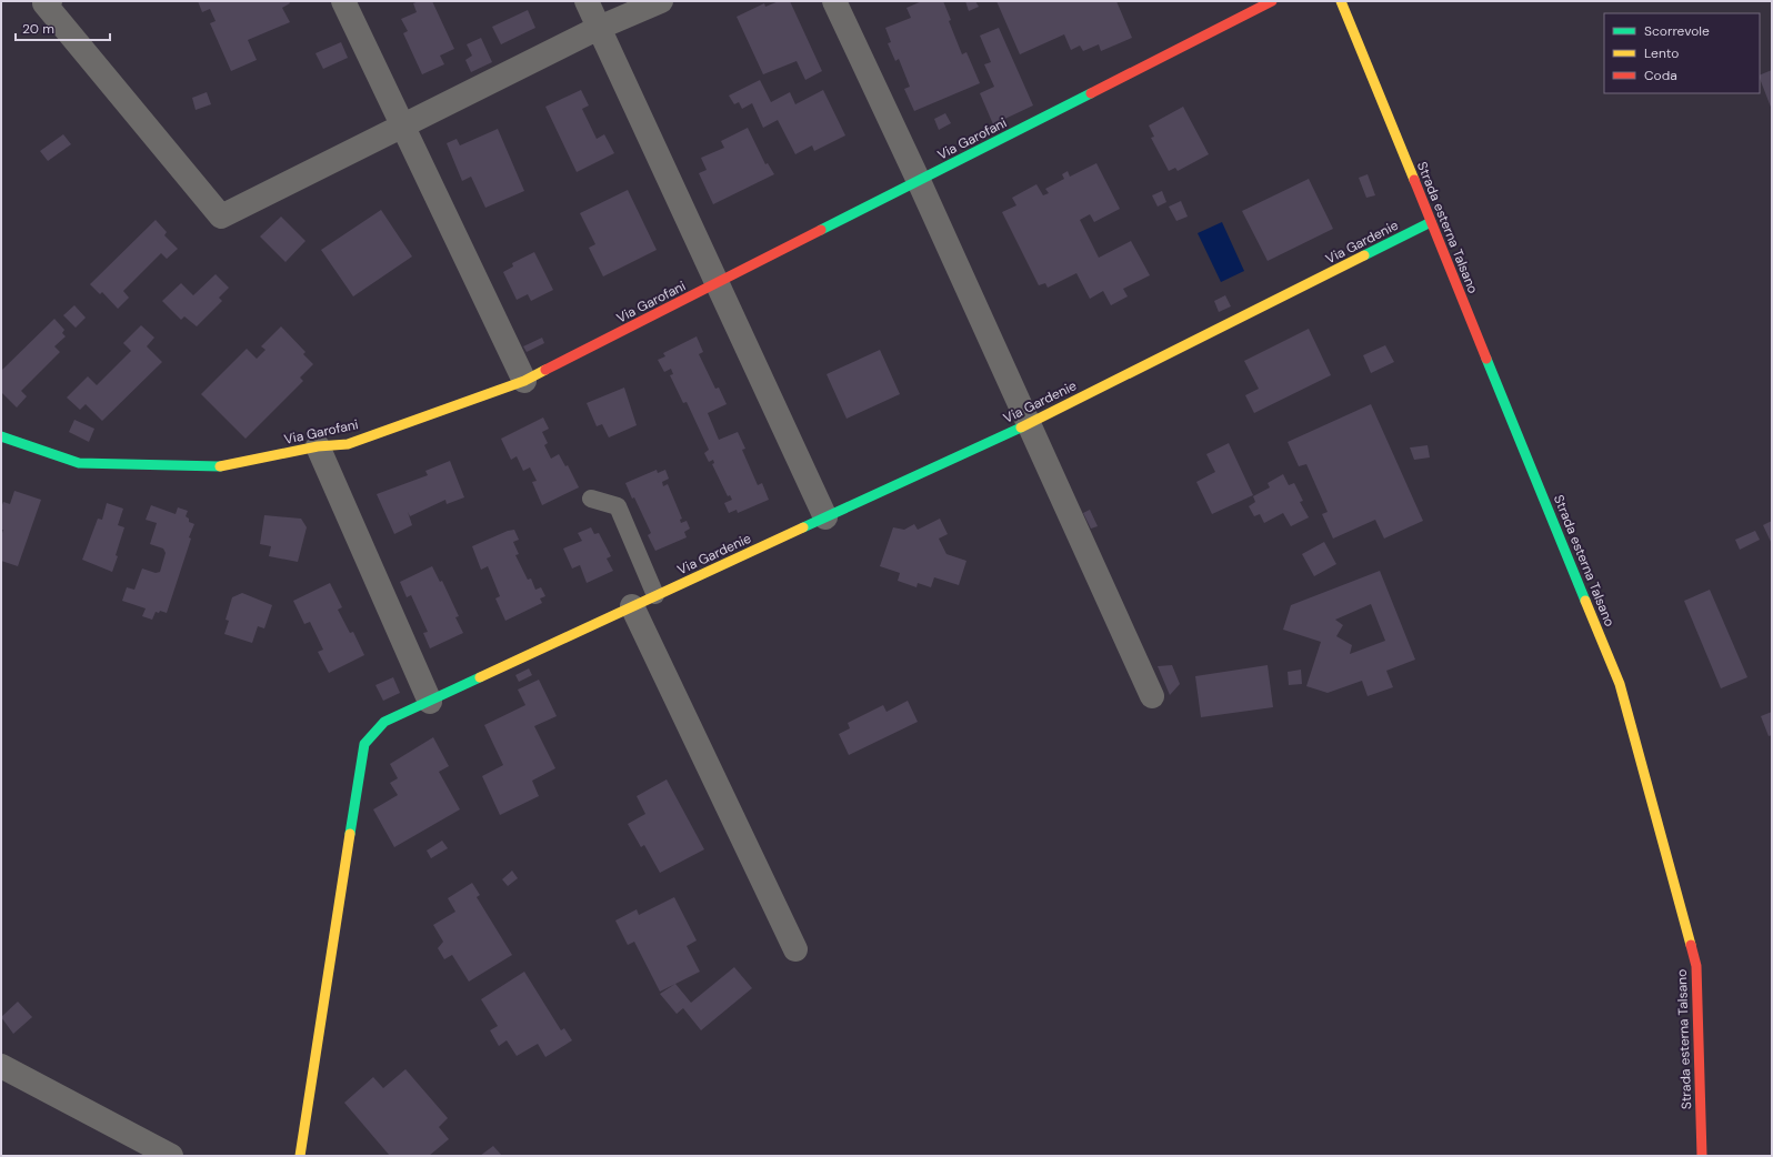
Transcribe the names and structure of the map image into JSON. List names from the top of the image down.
{
  "streets": {
    "street": ["Via Garofani", "Strada esterna Talsano", "Via Gardenie"]
  },
  "crossings": [
    ["Strada esterna Talsano", "Via Gardenie"]
  ],
  "legend": ["Scorrevole", "Lento", "Coda"],
  "scale_bar": "20 m"
}
